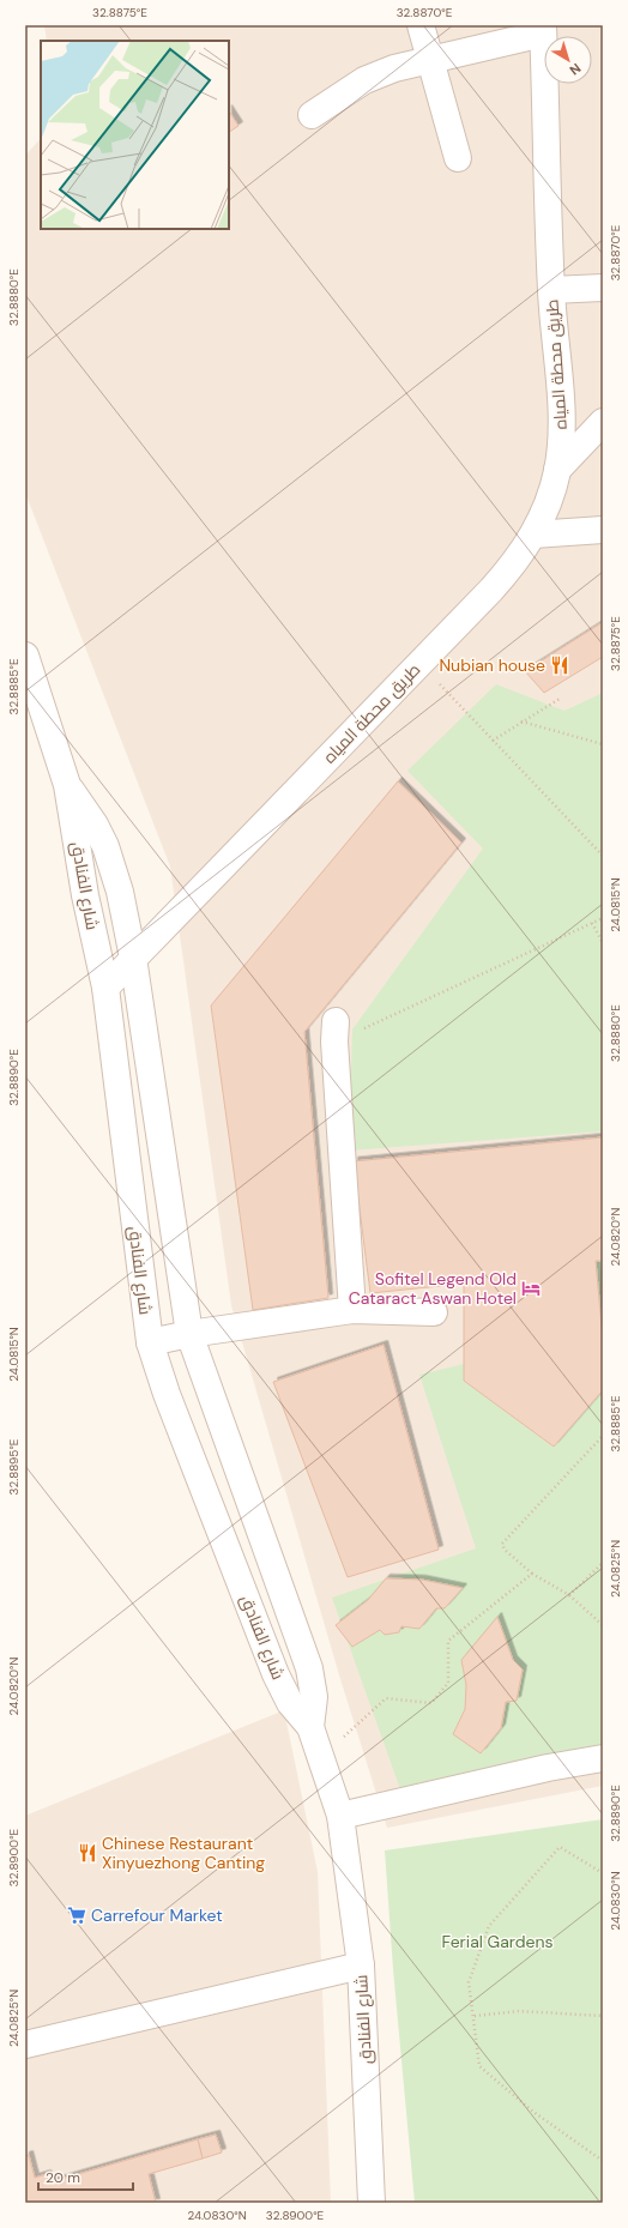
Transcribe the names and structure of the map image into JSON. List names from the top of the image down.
{
  "streets": {
    "street": ["طريق محطة المياه", "شارع الفنادق"]
  },
  "crossings": [
    ["طريق محطة المياه", "شارع الفنادق"]
  ],
  "parks": ["Ferial Gardens"],
  "places": {
    "restaurant": ["Nubian house", "Chinese Restaurant Xinyuezhong Canting"],
    "hotel": ["Sofitel Legend Old Cataract Aswan Hotel"],
    "supermarket": ["Carrefour Market"]
  },
  "scale_bar": "20 m",
  "north": "bottom right",
  "coordinates": [
    "32.8875°E",
    "32.8870°E",
    "32.8880°E",
    "32.8885°E",
    "24.0815°N",
    "32.8890°E",
    "24.0820°N",
    "32.8895°E",
    "24.0825°N",
    "32.8900°E",
    "24.0830°N"
  ]
}
